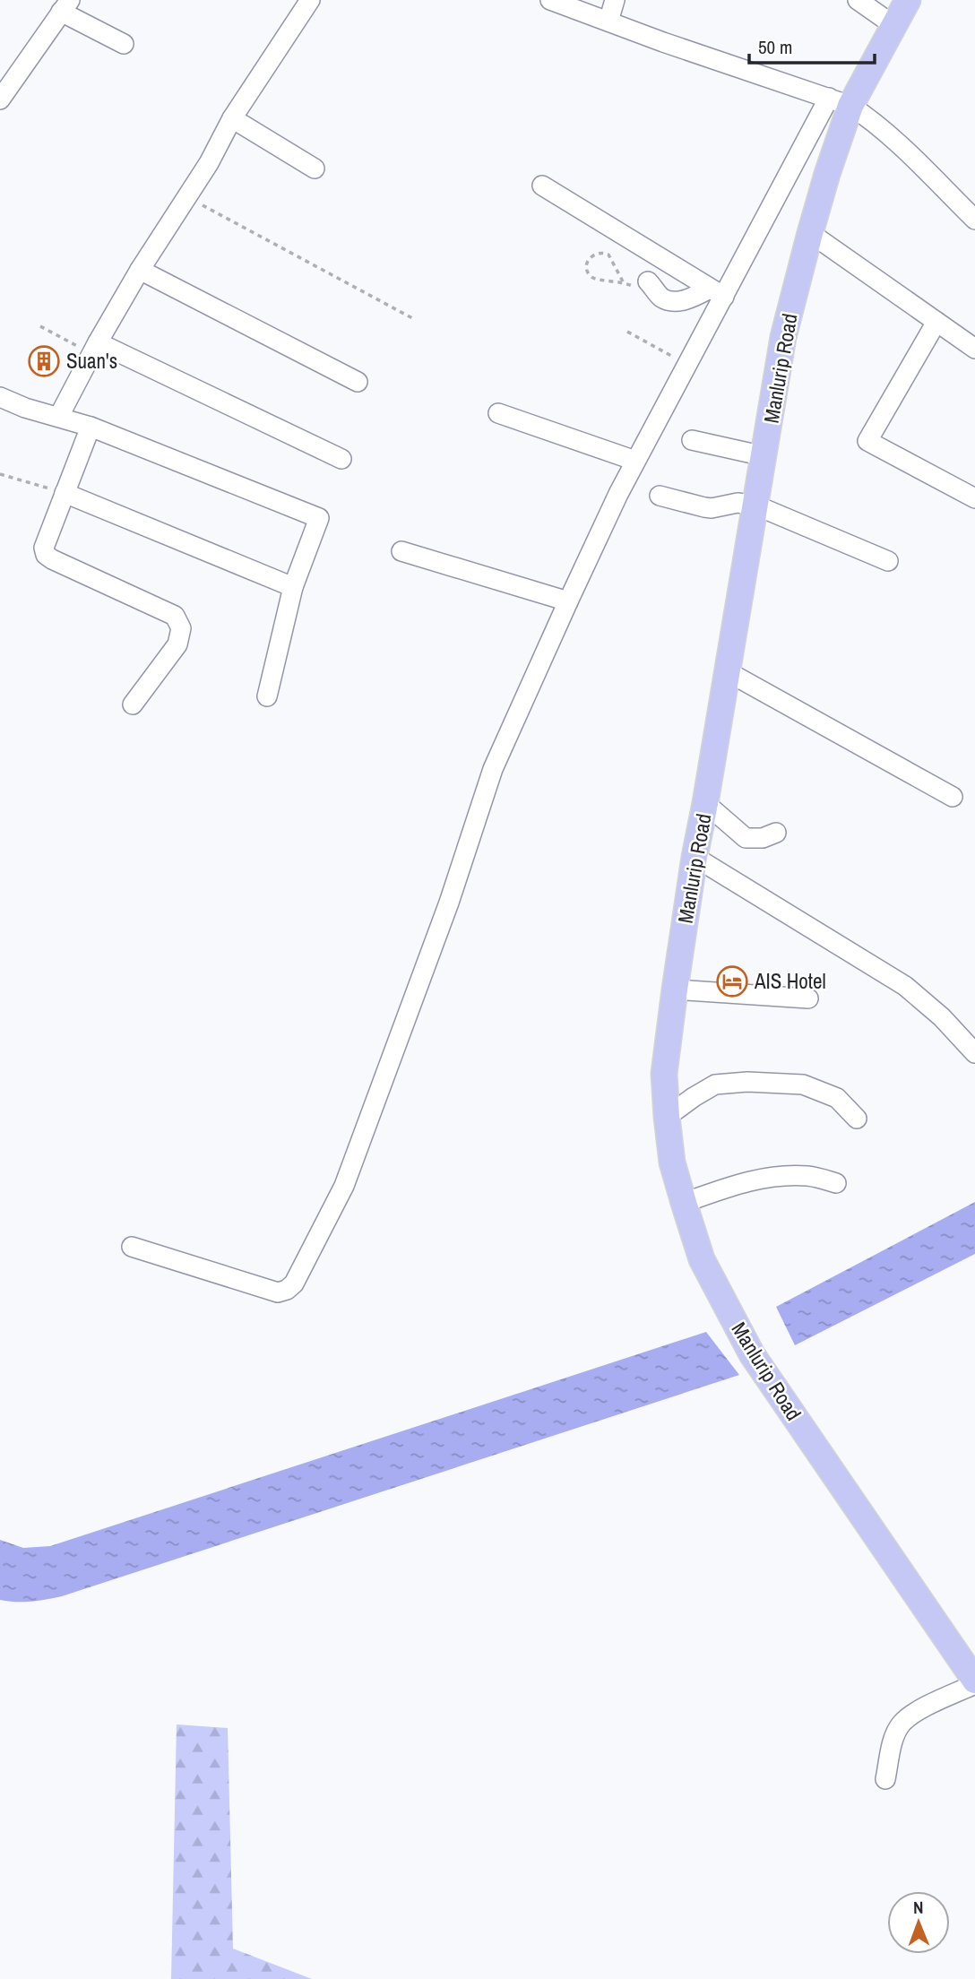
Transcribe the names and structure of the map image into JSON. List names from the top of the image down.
{
  "streets": {
    "main road": ["Manlurip Road"]
  },
  "places": {
    "building": ["Suan's"],
    "hotel": ["AIS Hotel"]
  },
  "scale_bar": "50 m",
  "north": "top"
}
